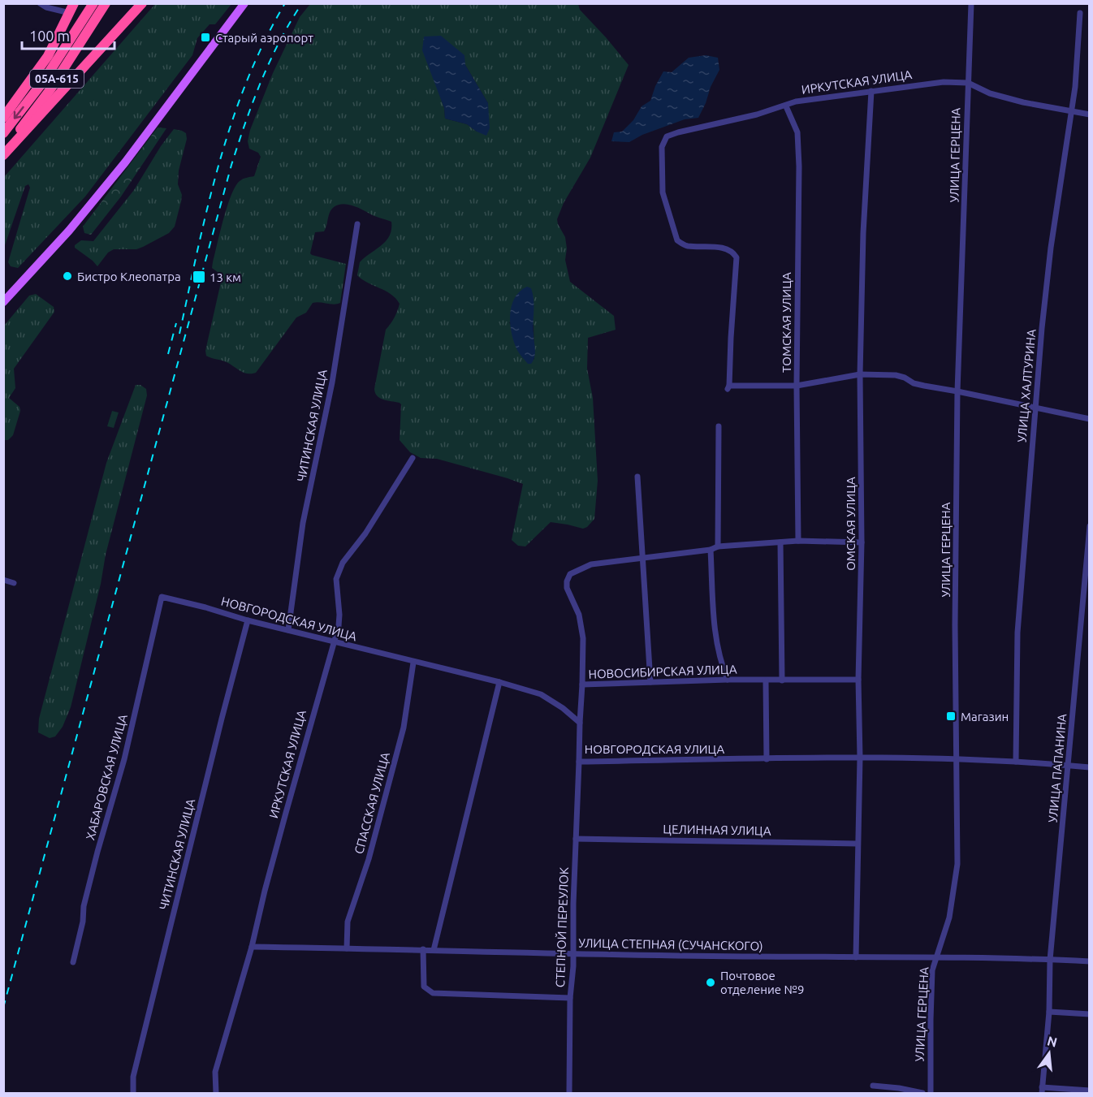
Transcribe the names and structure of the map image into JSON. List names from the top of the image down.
{
  "streets": {
    "highway": ["05А-615"],
    "street": [
      "ИРКУТСКАЯ УЛИЦА",
      "УЛИЦА ГЕРЦЕНА",
      "ТОМСКАЯ УЛИЦА",
      "УЛИЦА ХАЛТУРИНА",
      "ЧИТИНСКАЯ УЛИЦА",
      "ОМСКАЯ УЛИЦА",
      "НОВГОРОДСКАЯ УЛИЦА",
      "НОВОСИБИРСКАЯ УЛИЦА",
      "УЛИЦА ПАПАНИНА",
      "ХАБАРОВСКАЯ УЛИЦА",
      "СПАССКАЯ УЛИЦА",
      "ЦЕЛИННАЯ УЛИЦА",
      "СТЕПНОЙ ПЕРЕУЛОК",
      "УЛИЦА СТЕПНАЯ (СУЧАНСКОГО)"
    ]
  },
  "crossings": [
    ["ИРКУТСКАЯ УЛИЦА", "УЛИЦА ГЕРЦЕНА"],
    ["ИРКУТСКАЯ УЛИЦА", "ТОМСКАЯ УЛИЦА"],
    ["ИРКУТСКАЯ УЛИЦА", "ОМСКАЯ УЛИЦА"],
    ["ИРКУТСКАЯ УЛИЦА", "НОВГОРОДСКАЯ УЛИЦА"],
    ["ИРКУТСКАЯ УЛИЦА", "УЛИЦА СТЕПНАЯ (СУЧАНСКОГО)"],
    ["УЛИЦА ГЕРЦЕНА", "НОВГОРОДСКАЯ УЛИЦА"],
    ["УЛИЦА ГЕРЦЕНА", "УЛИЦА СТЕПНАЯ (СУЧАНСКОГО)"],
    ["УЛИЦА ХАЛТУРИНА", "НОВГОРОДСКАЯ УЛИЦА"],
    ["ЧИТИНСКАЯ УЛИЦА", "НОВГОРОДСКАЯ УЛИЦА"],
    ["ОМСКАЯ УЛИЦА", "НОВГОРОДСКАЯ УЛИЦА"],
    ["ОМСКАЯ УЛИЦА", "НОВОСИБИРСКАЯ УЛИЦА"],
    ["ОМСКАЯ УЛИЦА", "ЦЕЛИННАЯ УЛИЦА"],
    ["ОМСКАЯ УЛИЦА", "УЛИЦА СТЕПНАЯ (СУЧАНСКОГО)"],
    ["НОВГОРОДСКАЯ УЛИЦА", "УЛИЦА ПАПАНИНА"],
    ["НОВГОРОДСКАЯ УЛИЦА", "ХАБАРОВСКАЯ УЛИЦА"],
    ["НОВГОРОДСКАЯ УЛИЦА", "СПАССКАЯ УЛИЦА"],
    ["НОВГОРОДСКАЯ УЛИЦА", "СТЕПНОЙ ПЕРЕУЛОК"],
    ["УЛИЦА ПАПАНИНА", "УЛИЦА СТЕПНАЯ (СУЧАНСКОГО)"],
    ["СПАССКАЯ УЛИЦА", "УЛИЦА СТЕПНАЯ (СУЧАНСКОГО)"],
    ["ЦЕЛИННАЯ УЛИЦА", "СТЕПНОЙ ПЕРЕУЛОК"],
    ["СТЕПНОЙ ПЕРЕУЛОК", "УЛИЦА СТЕПНАЯ (СУЧАНСКОГО)"]
  ],
  "places": {
    "transit": ["Старый аэропорт", "13 км", "Магазин"],
    "other": ["Бистро Клеопатра", "Почтовое отделение №9"]
  },
  "scale_bar": "100 m",
  "north": "top"
}
